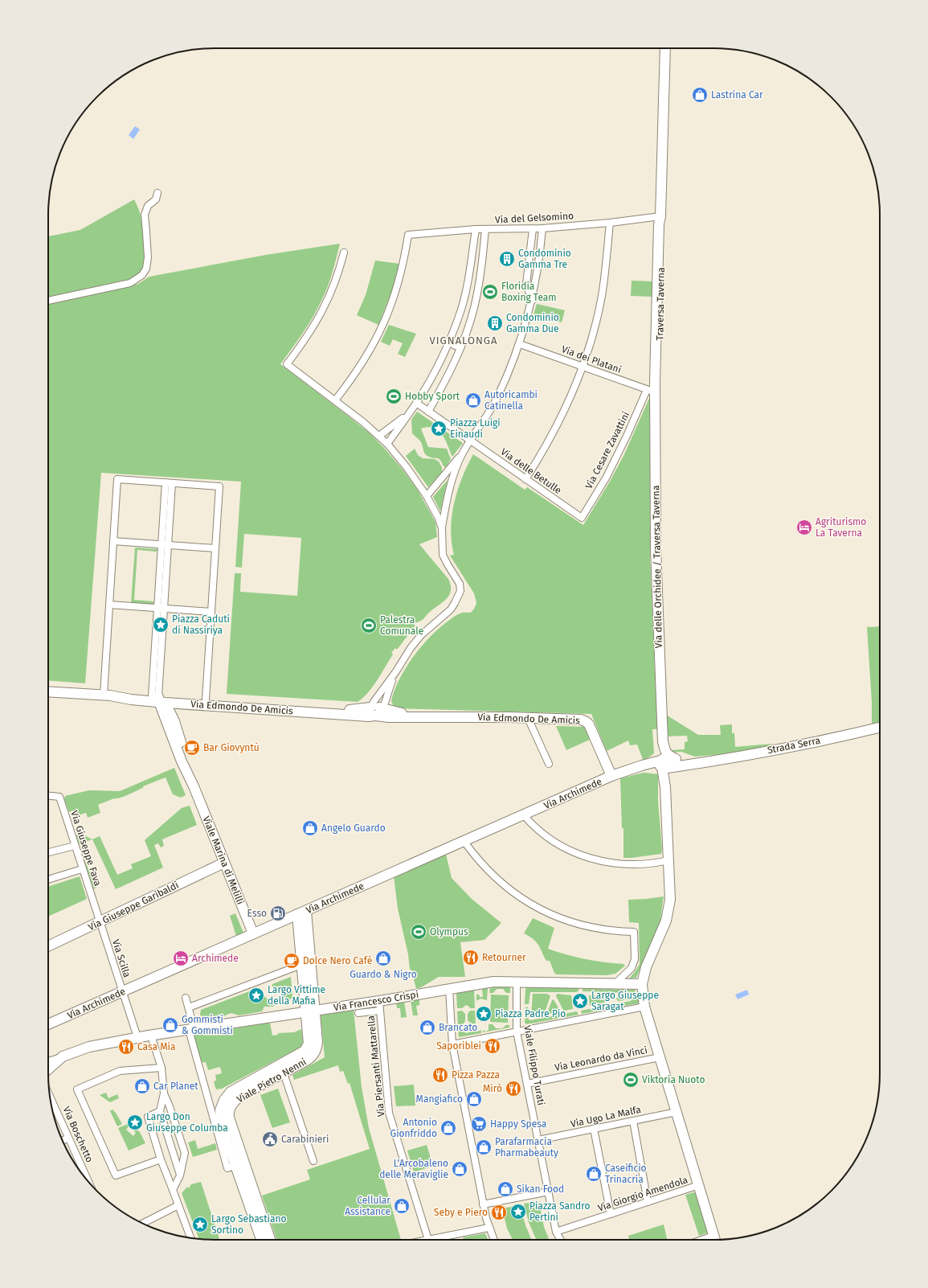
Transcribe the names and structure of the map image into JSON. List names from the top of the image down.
{
  "streets": {
    "main road": [
      "Via delle Orchidee / Traversa Taverna",
      "Via Edmondo De Amicis",
      "Strada Serra",
      "Via Archimede",
      "Viale Marina di Melilli",
      "Via Giuseppe Garibaldi",
      "Via Francesco Crispi",
      "Viale Pietro Nenni"
    ],
    "street": [
      "Via del Gelsomino",
      "Via dei Platani",
      "Via Cesare Zavattini",
      "Via delle Betulle",
      "Via Giuseppe Fava",
      "Via Scilla",
      "Via Leonardo da Vinci",
      "Viale Filippo Turati",
      "Via Piersanti Mattarella",
      "Via Ugo La Malfa",
      "Via Boschetto",
      "Via Giorgio Amendola"
    ]
  },
  "crossings": [
    ["Via del Gelsomino", "Via delle Orchidee / Traversa Taverna"],
    ["Via dei Platani", "Via Cesare Zavattini"],
    ["Via dei Platani", "Via delle Orchidee / Traversa Taverna"],
    ["Via Cesare Zavattini", "Via delle Betulle"],
    ["Via Cesare Zavattini", "Via delle Orchidee / Traversa Taverna"],
    ["Via delle Orchidee / Traversa Taverna", "Strada Serra"],
    ["Via delle Orchidee / Traversa Taverna", "Via Archimede"],
    ["Via delle Orchidee / Traversa Taverna", "Via Francesco Crispi"],
    ["Via delle Orchidee / Traversa Taverna", "Via Leonardo da Vinci"],
    ["Via delle Orchidee / Traversa Taverna", "Via Ugo La Malfa"],
    ["Via delle Orchidee / Traversa Taverna", "Via Giorgio Amendola"],
    ["Via Edmondo De Amicis", "Via Archimede"],
    ["Via Edmondo De Amicis", "Viale Marina di Melilli"],
    ["Strada Serra", "Via Archimede"],
    ["Via Archimede", "Viale Marina di Melilli"],
    ["Via Archimede", "Via Scilla"],
    ["Via Archimede", "Viale Pietro Nenni"],
    ["Via Giuseppe Fava", "Via Giuseppe Garibaldi"],
    ["Via Giuseppe Fava", "Via Scilla"],
    ["Viale Marina di Melilli", "Via Giuseppe Garibaldi"],
    ["Via Giuseppe Garibaldi", "Via Scilla"],
    ["Via Scilla", "Via Francesco Crispi"],
    ["Via Francesco Crispi", "Viale Filippo Turati"],
    ["Via Francesco Crispi", "Via Piersanti Mattarella"],
    ["Via Francesco Crispi", "Viale Pietro Nenni"],
    ["Via Leonardo da Vinci", "Viale Filippo Turati"],
    ["Viale Filippo Turati", "Via Ugo La Malfa"],
    ["Viale Filippo Turati", "Via Giorgio Amendola"]
  ],
  "districts": ["VIGNALONGA"],
  "places": {
    "shop": [
      "Lastrina Car",
      "Autoricambi Catinella",
      "Angelo Guardo",
      "Guardo & Nigro",
      "Gommisti & Gommisti",
      "Brancato",
      "Car Planet",
      "Mangiafico",
      "Antonio Gionfriddo",
      "Parafarmacia Pharmabeauty",
      "L'Arcobaleno delle Meraviglie",
      "Caseificio Trinacria",
      "Sikan Food",
      "Cellular Assistance"
    ],
    "building": ["Condominio Gamma Tre", "Condominio Gamma Due"],
    "sports": [
      "Floridia Boxing Team",
      "Hobby Sport",
      "Palestra Comunale",
      "Olympus",
      "Viktoria Nuoto"
    ],
    "place": [
      "Piazza Luigi Einaudi",
      "Piazza Caduti di Nassiriya",
      "Largo Vittime della Mafia",
      "Largo Giuseppe Saragat",
      "Piazza Padre Pio",
      "Largo Don Giuseppe Columba",
      "Piazza Sandro Pertini",
      "Largo Sebastiano Sortino"
    ],
    "hotel": ["Agriturismo La Taverna", "Archimede"],
    "cafe": ["Bar Giovyntù", "Dolce Nero Cafè"],
    "fuel station": ["Esso"],
    "restaurant": [
      "Retourner",
      "Saporiblei",
      "Casa Mia",
      "Pizza Pazza",
      "Mirò",
      "Seby e Piero"
    ],
    "supermarket": ["Happy Spesa"],
    "public building": ["Carabinieri"]
  }
}
